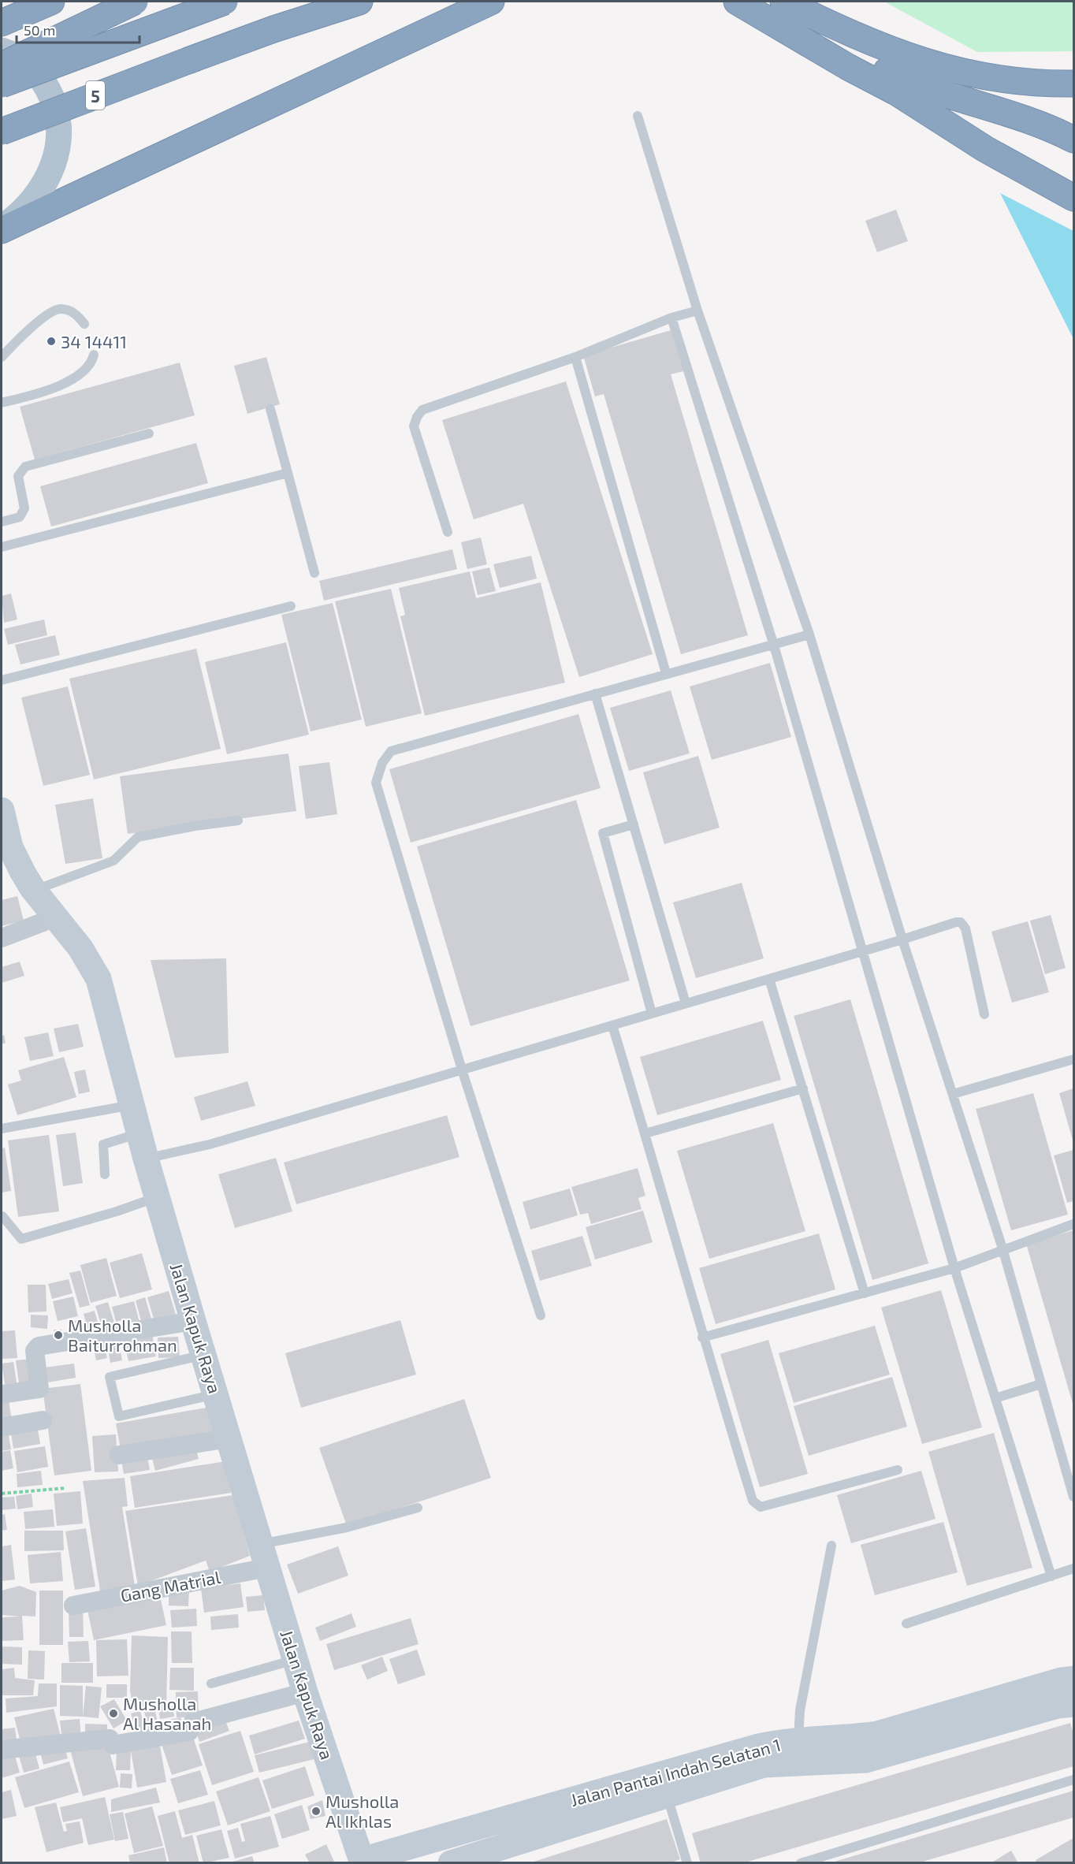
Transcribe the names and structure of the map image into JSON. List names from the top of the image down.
{
  "streets": {
    "highway": ["5"],
    "street": ["Jalan Kapuk Raya", "Gang Matrial", "Jalan Pantai Indah Selatan 1"]
  },
  "crossings": [
    ["Jalan Kapuk Raya", "Gang Matrial"],
    ["Jalan Kapuk Raya", "Jalan Pantai Indah Selatan 1"]
  ],
  "places": [
    "34 14411",
    "Musholla Baiturrohman",
    "Musholla Al Hasanah",
    "Musholla Al Ikhlas"
  ],
  "scale_bar": "50 m"
}
